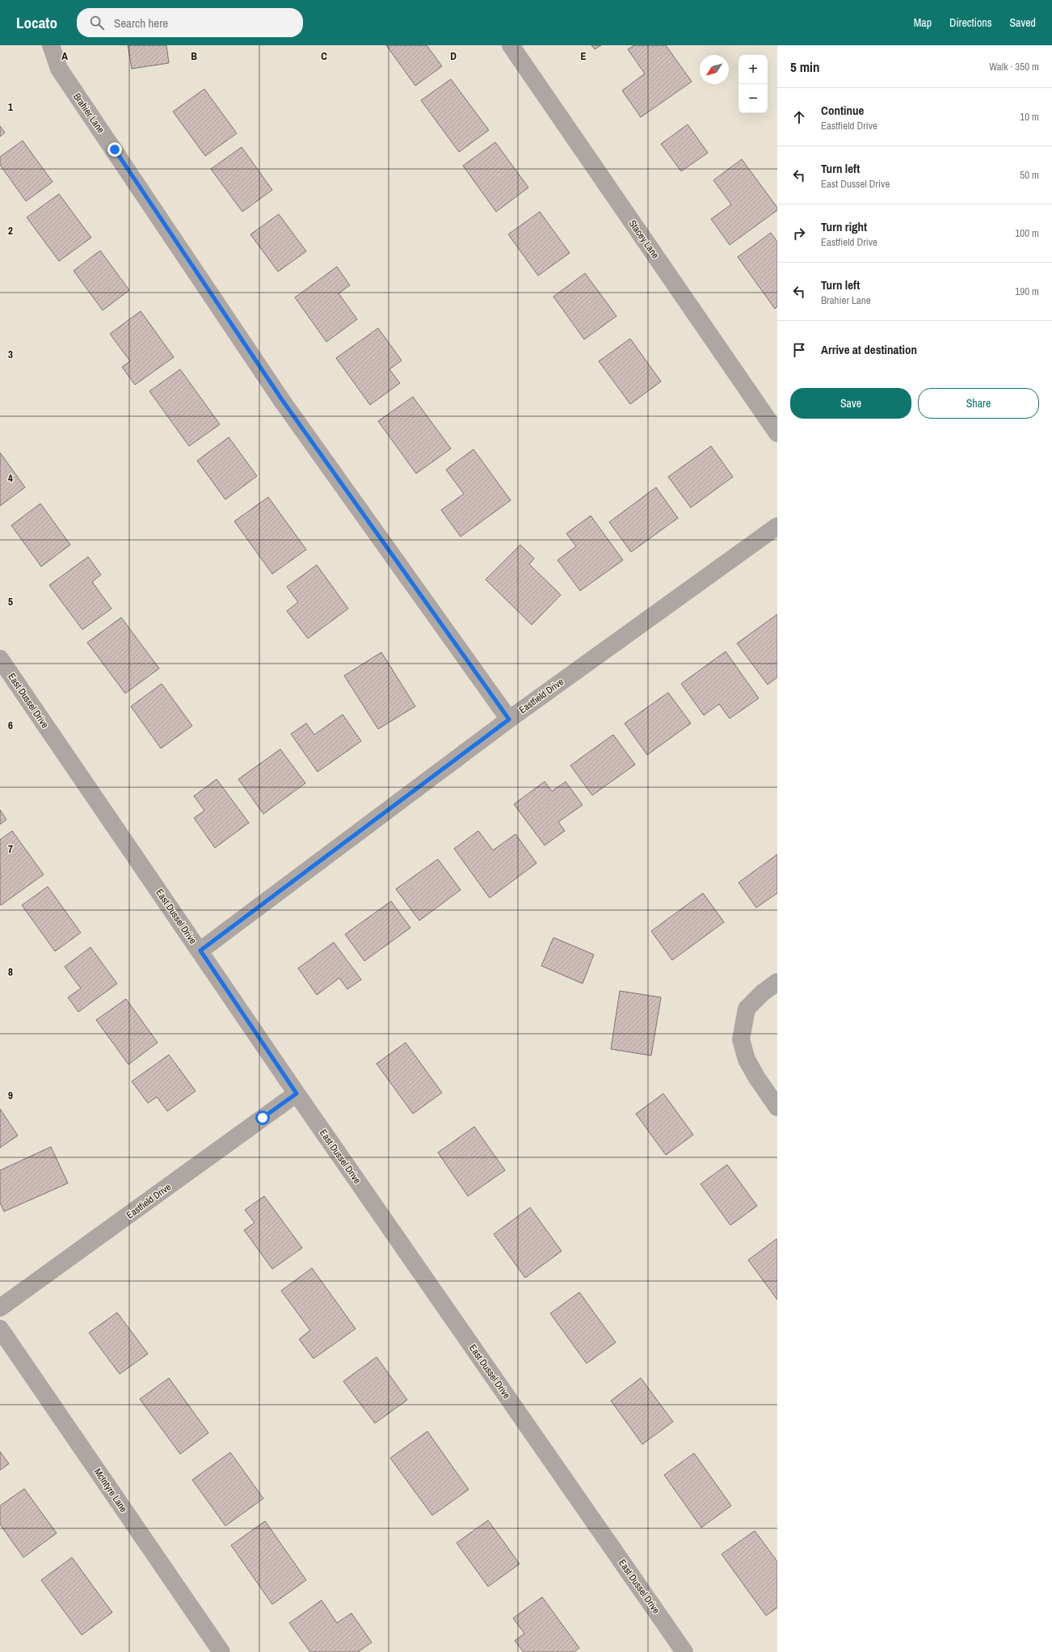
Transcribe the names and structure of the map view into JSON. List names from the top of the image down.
{
  "streets": {
    "street": [
      "Brahier Lane",
      "Stacey Lane",
      "Eastfield Drive",
      "East Dussel Drive",
      "McIntyre Lane"
    ]
  },
  "crossings": [
    ["Brahier Lane", "Eastfield Drive"],
    ["Eastfield Drive", "East Dussel Drive"]
  ],
  "north": "bottom left",
  "page": {
    "header": "Locato",
    "search": "Search here",
    "nav": ["Map", "Directions", "Saved"],
    "heading": ["5 min", "Walk · 350 m"],
    "map_buttons": ["+", "−"],
    "list": [
      ["Continue", "Eastfield Drive", "10 m"],
      ["Turn left", "East Dussel Drive", "50 m"],
      ["Turn right", "Eastfield Drive", "100 m"],
      ["Turn left", "Brahier Lane", "190 m"],
      "Arrive at destination"
    ],
    "buttons": ["Save", "Share"]
  },
  "grid": {
    "columns": [
      "A",
      "B",
      "C",
      "D",
      "E"
    ],
    "rows": [
      "1",
      "2",
      "3",
      "4",
      "5",
      "6",
      "7",
      "8",
      "9"
    ]
  }
}
